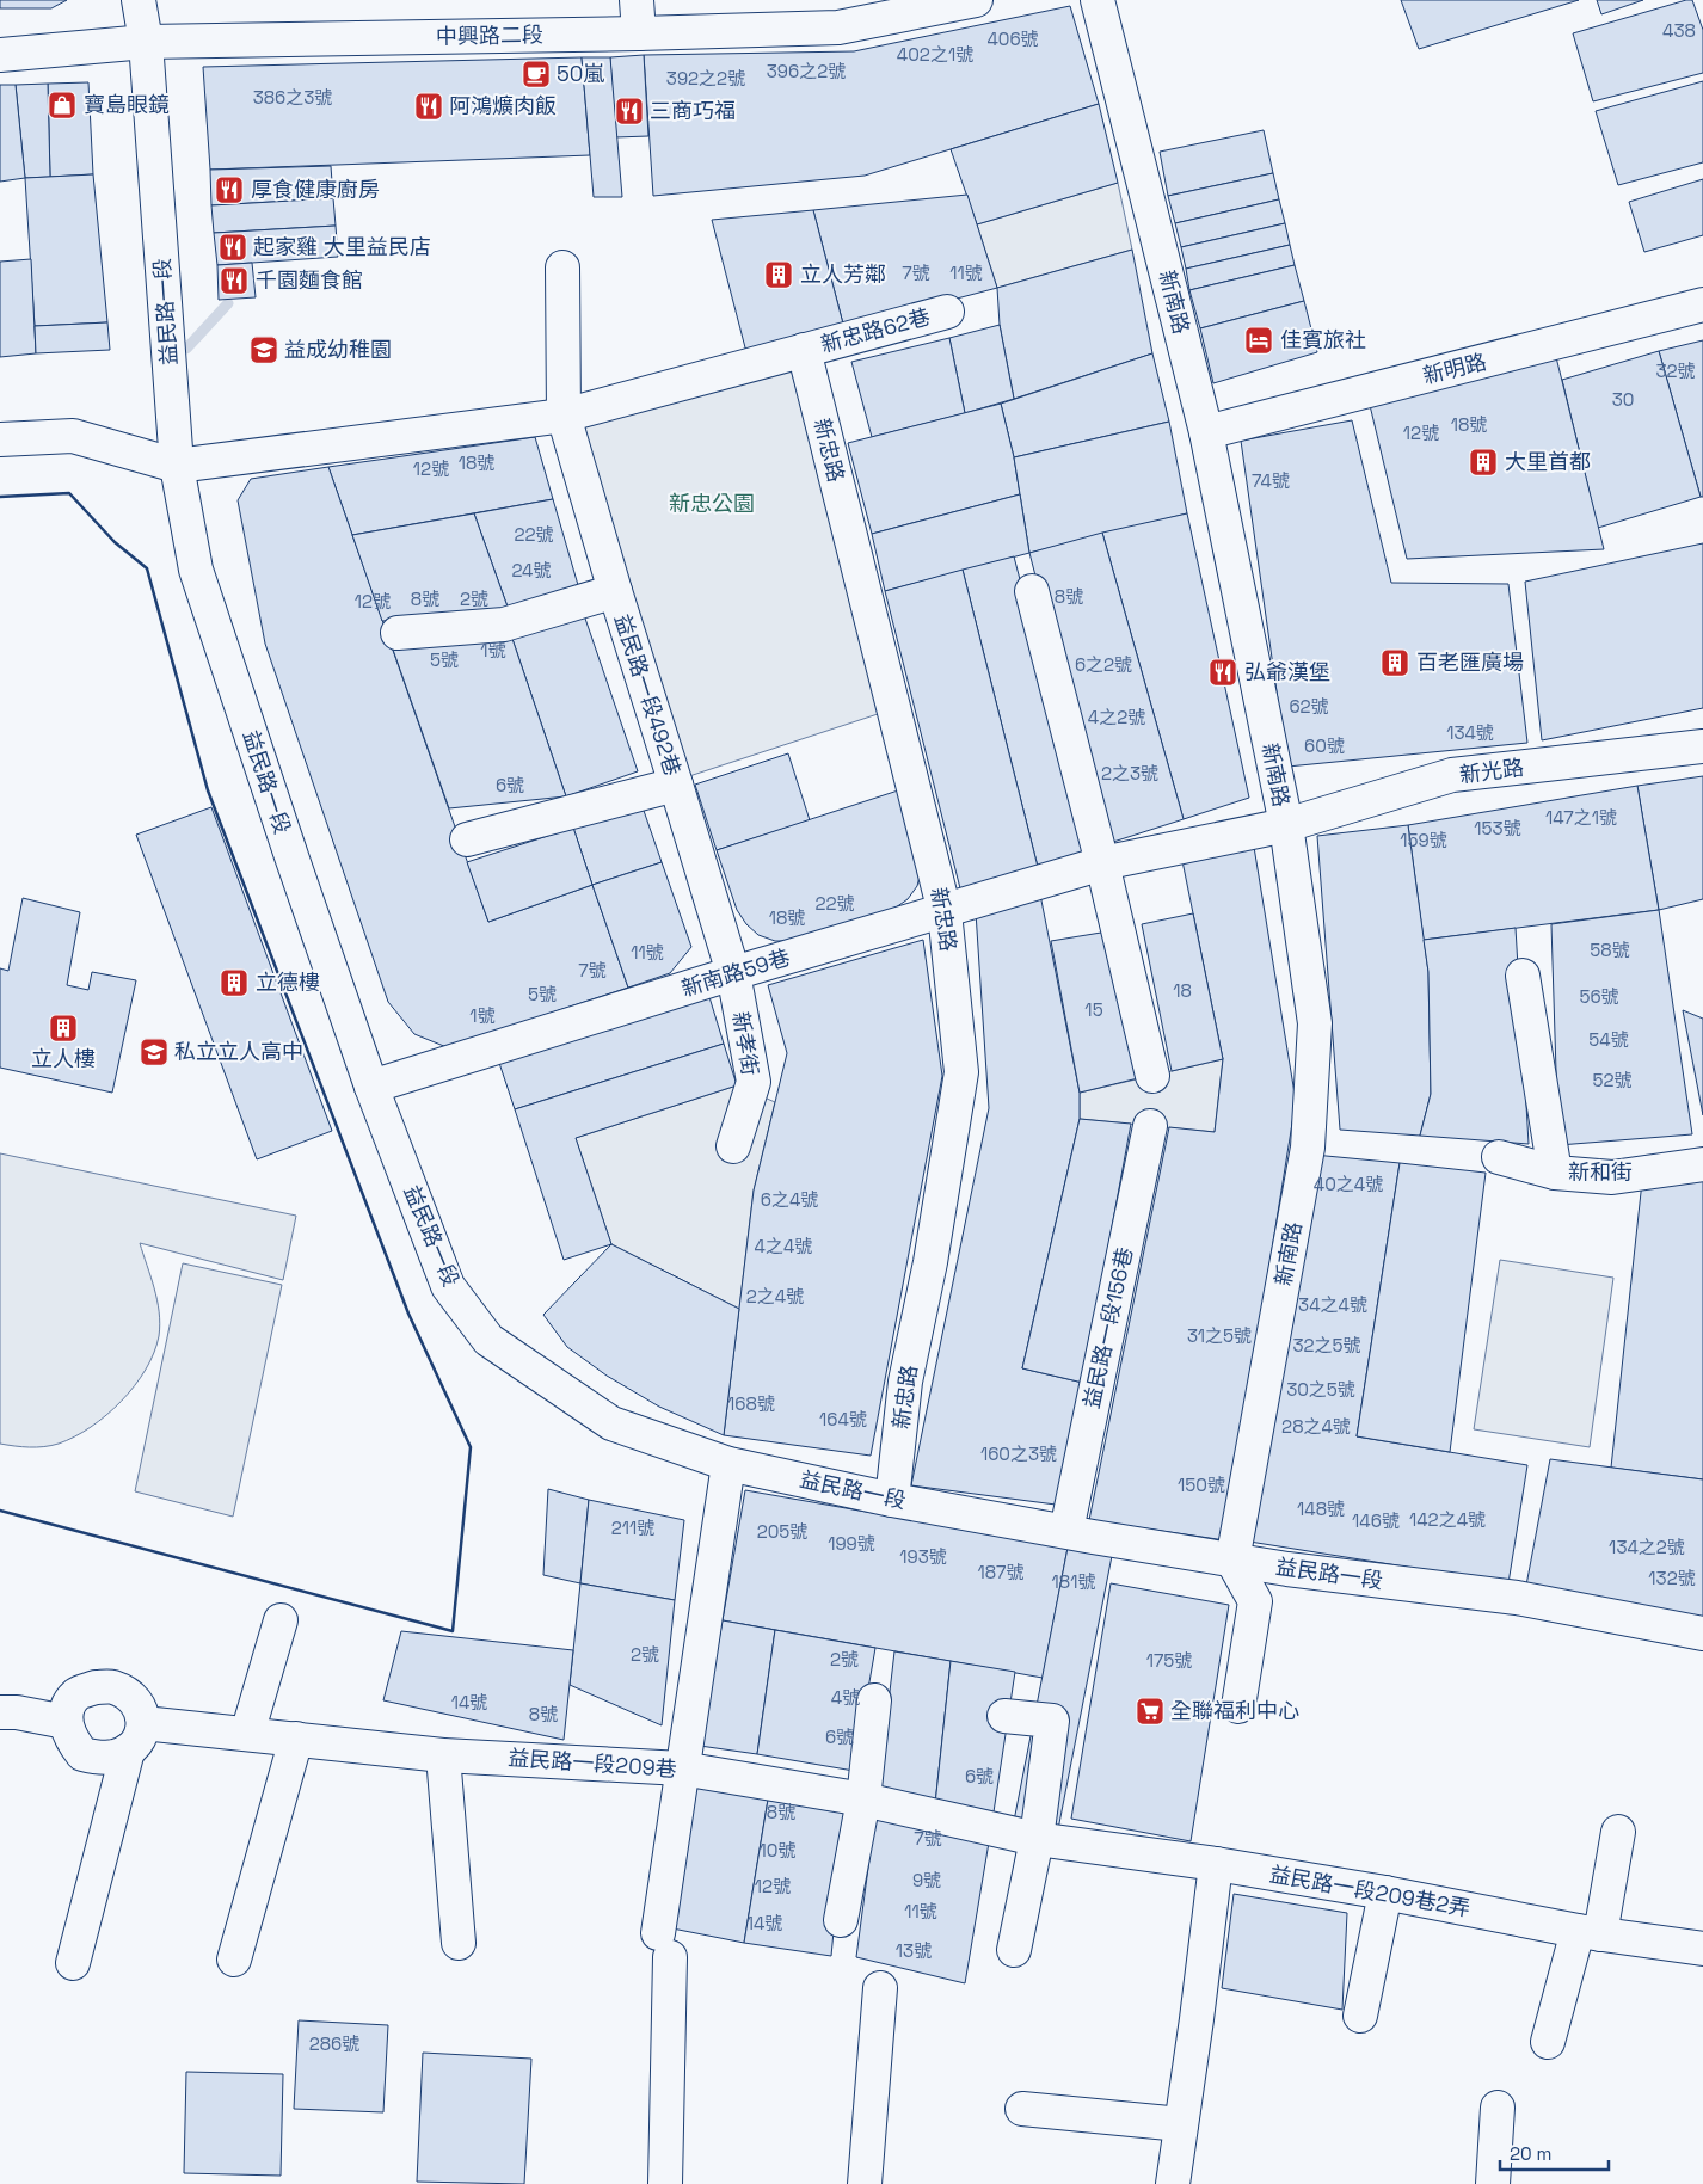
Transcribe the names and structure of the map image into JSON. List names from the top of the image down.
{
  "streets": {
    "street": [
      "中興路二段",
      "新南路",
      "益民路一段",
      "新忠路62巷",
      "新明路",
      "新忠路",
      "益民路一段492巷",
      "新光路",
      "新南路59巷",
      "新孝街",
      "新和街",
      "益民路一段156巷",
      "益民路一段209巷",
      "益民路一段209巷2弄"
    ]
  },
  "crossings": [
    ["中興路二段", "益民路一段"],
    ["新南路", "益民路一段"],
    ["新南路", "新明路"],
    ["新南路", "新光路"],
    ["新南路", "新南路59巷"],
    ["益民路一段", "新忠路"],
    ["益民路一段", "新南路59巷"],
    ["益民路一段", "益民路一段156巷"],
    ["新忠路62巷", "新忠路"],
    ["新忠路", "新南路59巷"],
    ["益民路一段492巷", "新南路59巷"],
    ["益民路一段492巷", "新孝街"],
    ["新光路", "新南路59巷"],
    ["新南路59巷", "新孝街"],
    ["益民路一段209巷", "益民路一段209巷2弄"]
  ],
  "parks": ["新忠公園"],
  "places": {
    "cafe": ["50嵐"],
    "shop": ["寶島眼鏡"],
    "restaurant": [
      "阿鴻爌肉飯",
      "三商巧福",
      "厚食健康廚房",
      "起家雞 大里益民店",
      "千園麵食館",
      "弘爺漢堡"
    ],
    "building": [
      "立人芳鄰",
      "大里首都",
      "百老匯廣場",
      "立德樓",
      "立人樓"
    ],
    "hotel": ["佳賓旅社"],
    "school or university": ["益成幼稚園", "私立立人高中"],
    "supermarket": ["全聯福利中心"]
  },
  "house_numbers": [
    "438",
    "406號",
    "402之1號",
    "396之2號",
    "392之2號",
    "386之3號",
    "7號",
    "11號",
    "32號",
    "30",
    "18號",
    "12號",
    "18號",
    "12號",
    "74號",
    "22號",
    "24號",
    "8號",
    "8號",
    "2號",
    "12號",
    "1號",
    "5號",
    "6之2號",
    "62號",
    "4之2號",
    "134號",
    "60號",
    "2之3號",
    "6號",
    "147之1號",
    "153號",
    "159號",
    "22號",
    "18號",
    "58號",
    "11號",
    "7號",
    "18",
    "5號",
    "56號",
    "15",
    "1號",
    "54號",
    "52號",
    "40之4號",
    "6之4號",
    "4之4號",
    "2之4號",
    "34之4號",
    "31之5號",
    "32之5號",
    "30之5號",
    "168號",
    "164號",
    "28之4號",
    "160之3號",
    "150號",
    "148號",
    "142之4號",
    "146號",
    "211號",
    "205號",
    "199號",
    "134之2號",
    "193號",
    "187號",
    "132號",
    "181號",
    "2號",
    "2號",
    "175號",
    "4號",
    "14號",
    "8號",
    "6號",
    "6號",
    "8號",
    "7號",
    "10號",
    "9號",
    "12號",
    "11號",
    "14號",
    "13號",
    "286號"
  ],
  "scale_bar": "20 m"
}
